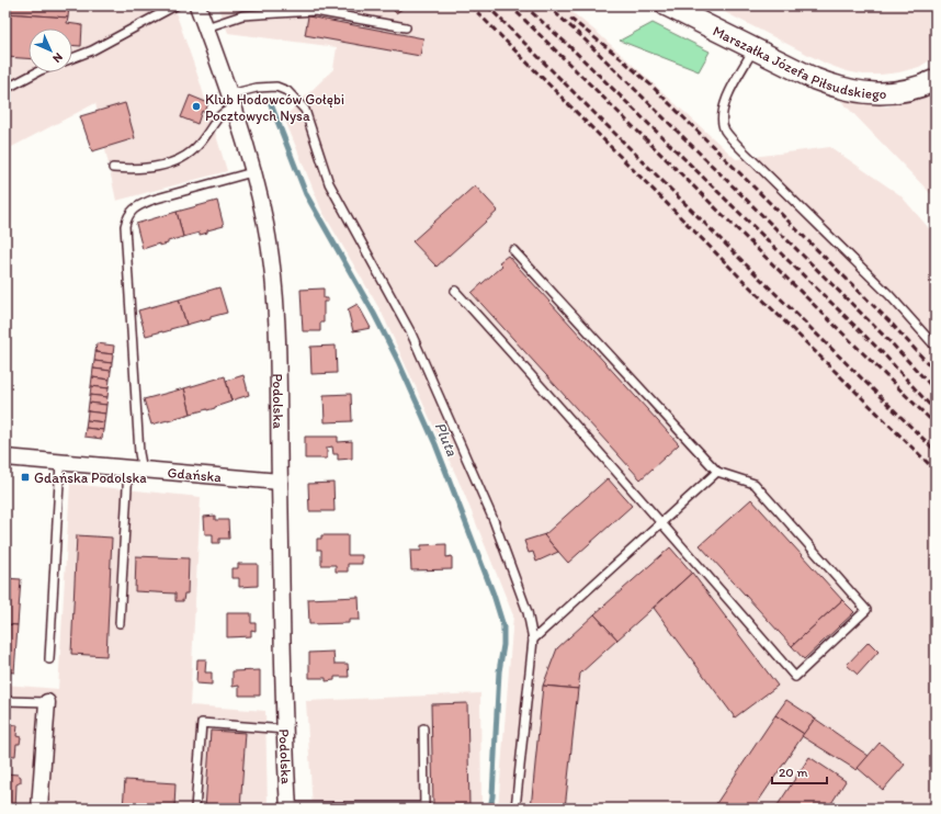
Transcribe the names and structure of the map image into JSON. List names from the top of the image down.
{
  "streets": {
    "main road": ["Marszałka Józefa Piłsudskiego"],
    "street": ["Podolska", "Gdańska"]
  },
  "crossings": [
    ["Podolska", "Gdańska"]
  ],
  "water": ["Pluta"],
  "places": {
    "other": ["Klub Hodowców Gołębi Pocztowych Nysa"],
    "transit": ["Gdańska Podolska"]
  },
  "scale_bar": "20 m",
  "north": "bottom right"
}
